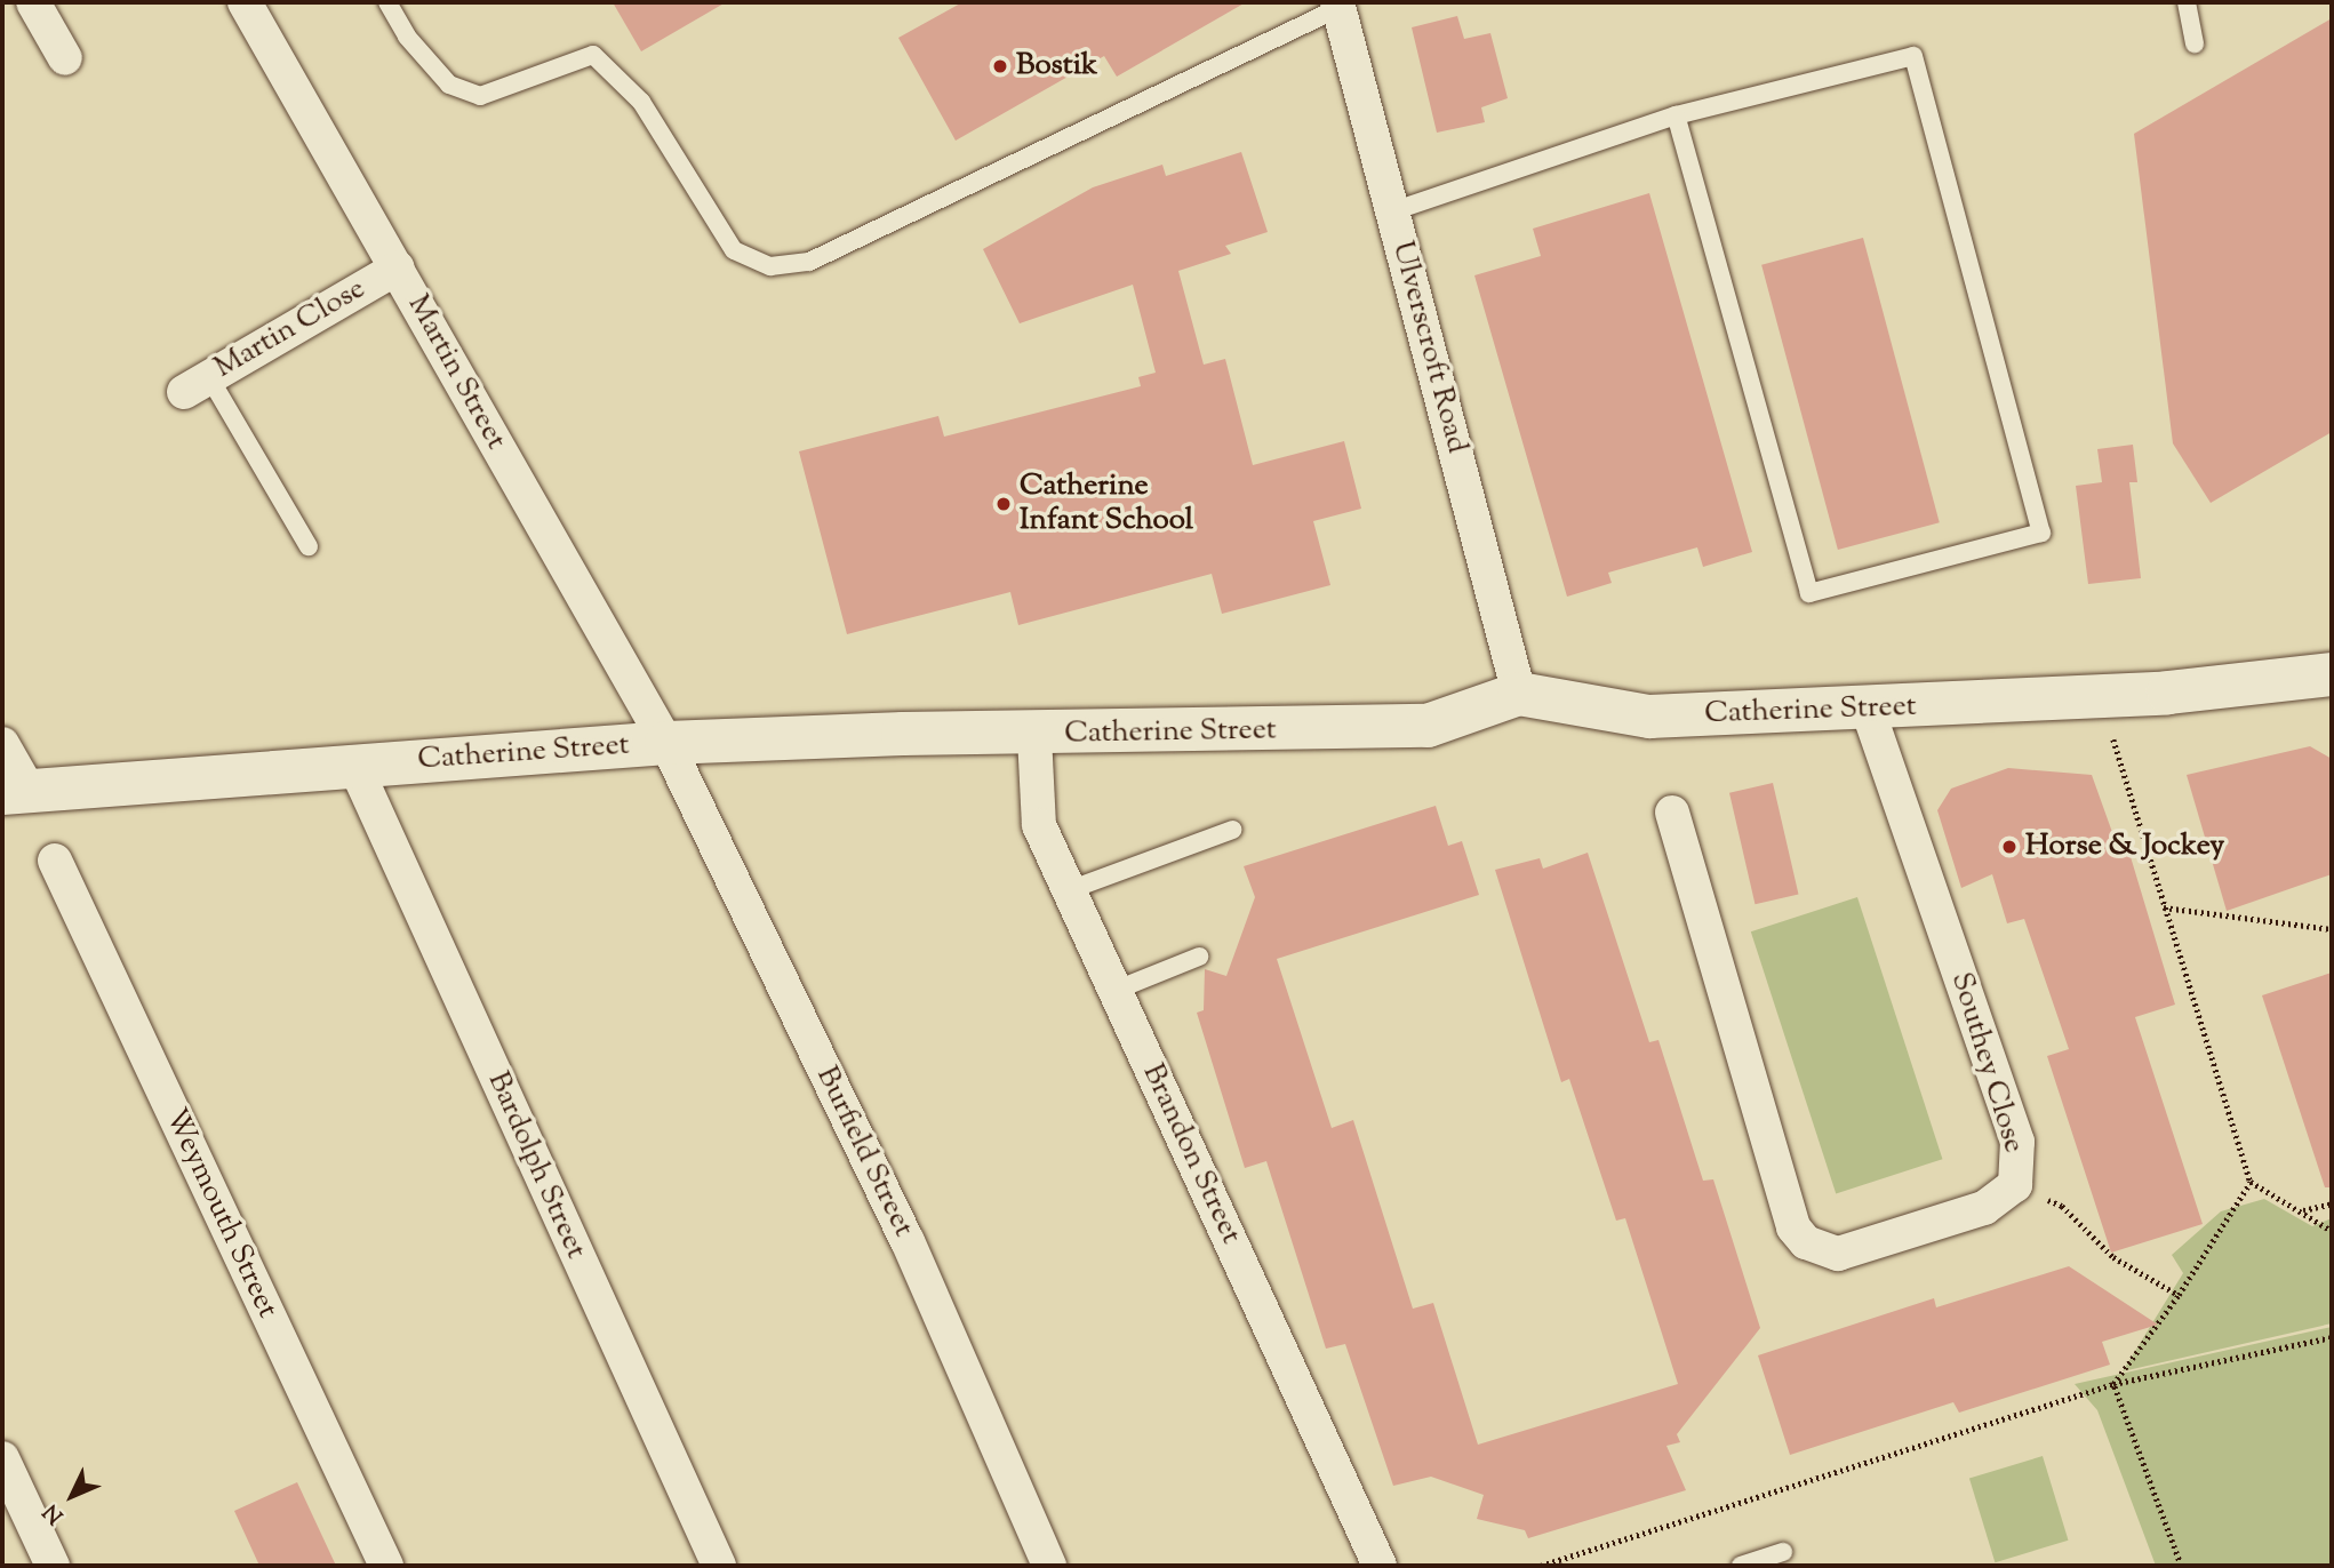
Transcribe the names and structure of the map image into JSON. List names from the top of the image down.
{
  "streets": {
    "street": [
      "Martin Close",
      "Ulverscroft Road",
      "Martin Street",
      "Catherine Street",
      "Southey Close",
      "Burfield Street",
      "Brandon Street",
      "Bardolph Street",
      "Weymouth Street"
    ]
  },
  "crossings": [
    ["Martin Close", "Martin Street"],
    ["Ulverscroft Road", "Catherine Street"],
    ["Martin Street", "Catherine Street"],
    ["Martin Street", "Burfield Street"],
    ["Catherine Street", "Southey Close"],
    ["Catherine Street", "Burfield Street"],
    ["Catherine Street", "Brandon Street"],
    ["Catherine Street", "Bardolph Street"]
  ],
  "places": ["Bostik", "Catherine Infant School", "Horse & Jockey"],
  "north": "bottom left"
}
